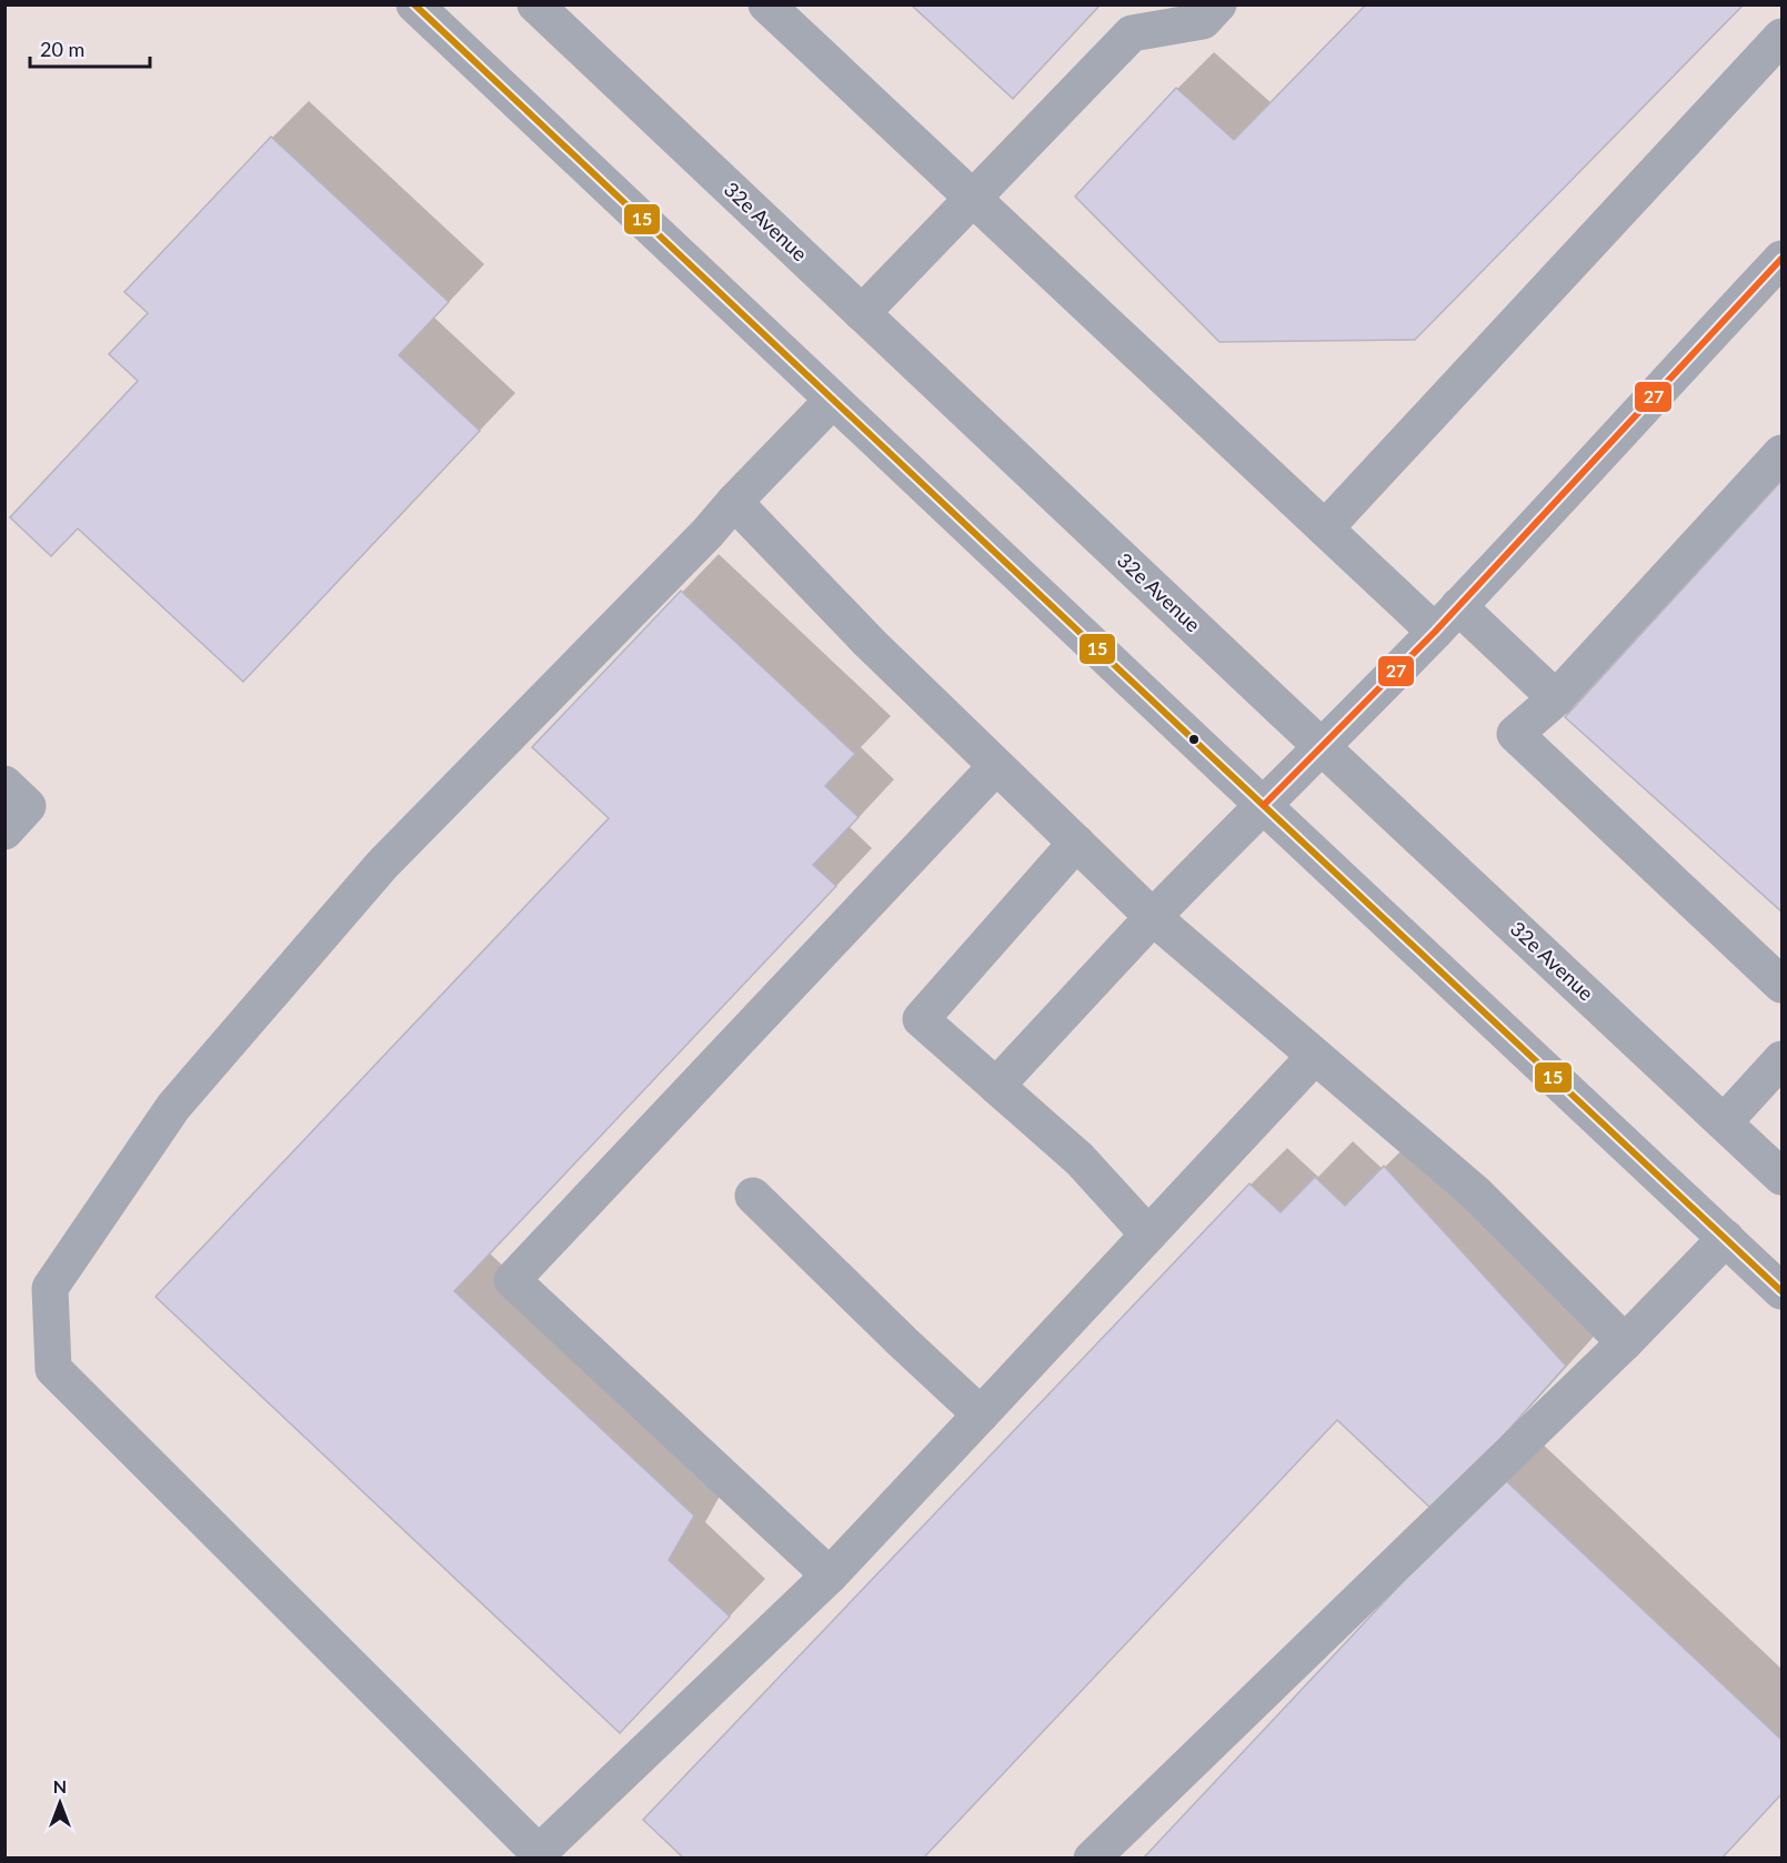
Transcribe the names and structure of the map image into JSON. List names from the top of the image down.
{
  "streets": {
    "street": ["32e Avenue"]
  },
  "lines": ["transit line 15", "transit line 27"],
  "scale_bar": "20 m",
  "north": "top"
}
